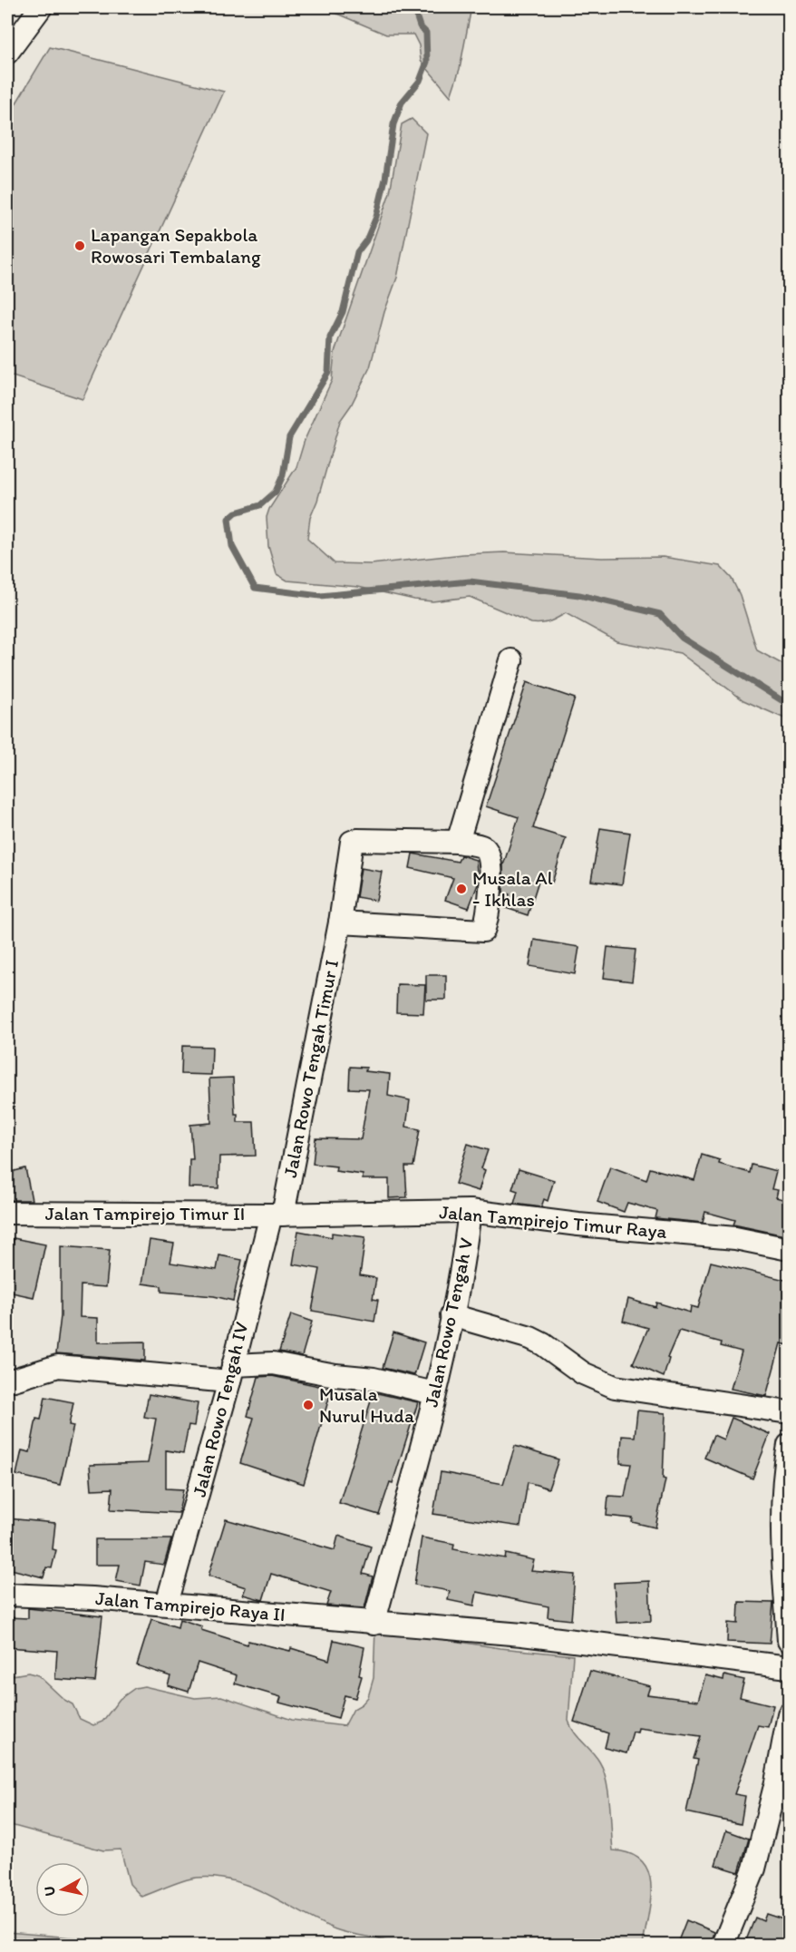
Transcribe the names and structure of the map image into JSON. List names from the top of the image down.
{
  "streets": {
    "street": [
      "Jalan Rowo Tengah Timur I",
      "Jalan Tampirejo Timur II",
      "Jalan Tampirejo Timur Raya",
      "Jalan Rowo Tengah V",
      "Jalan Rowo Tengah IV",
      "Jalan Tampirejo Raya II"
    ]
  },
  "crossings": [
    ["Jalan Rowo Tengah Timur I", "Jalan Tampirejo Timur II"],
    ["Jalan Rowo Tengah Timur I", "Jalan Tampirejo Timur Raya"],
    ["Jalan Rowo Tengah Timur I", "Jalan Rowo Tengah IV"],
    ["Jalan Tampirejo Timur II", "Jalan Tampirejo Timur Raya"],
    ["Jalan Tampirejo Timur II", "Jalan Rowo Tengah IV"],
    ["Jalan Tampirejo Timur Raya", "Jalan Rowo Tengah V"],
    ["Jalan Tampirejo Timur Raya", "Jalan Rowo Tengah IV"],
    ["Jalan Rowo Tengah V", "Jalan Tampirejo Raya II"],
    ["Jalan Rowo Tengah IV", "Jalan Tampirejo Raya II"]
  ],
  "places": ["Lapangan Sepakbola Rowosari Tembalang", "Musala Al - Ikhlas", "Musala Nurul Huda"],
  "north": "left"
}
